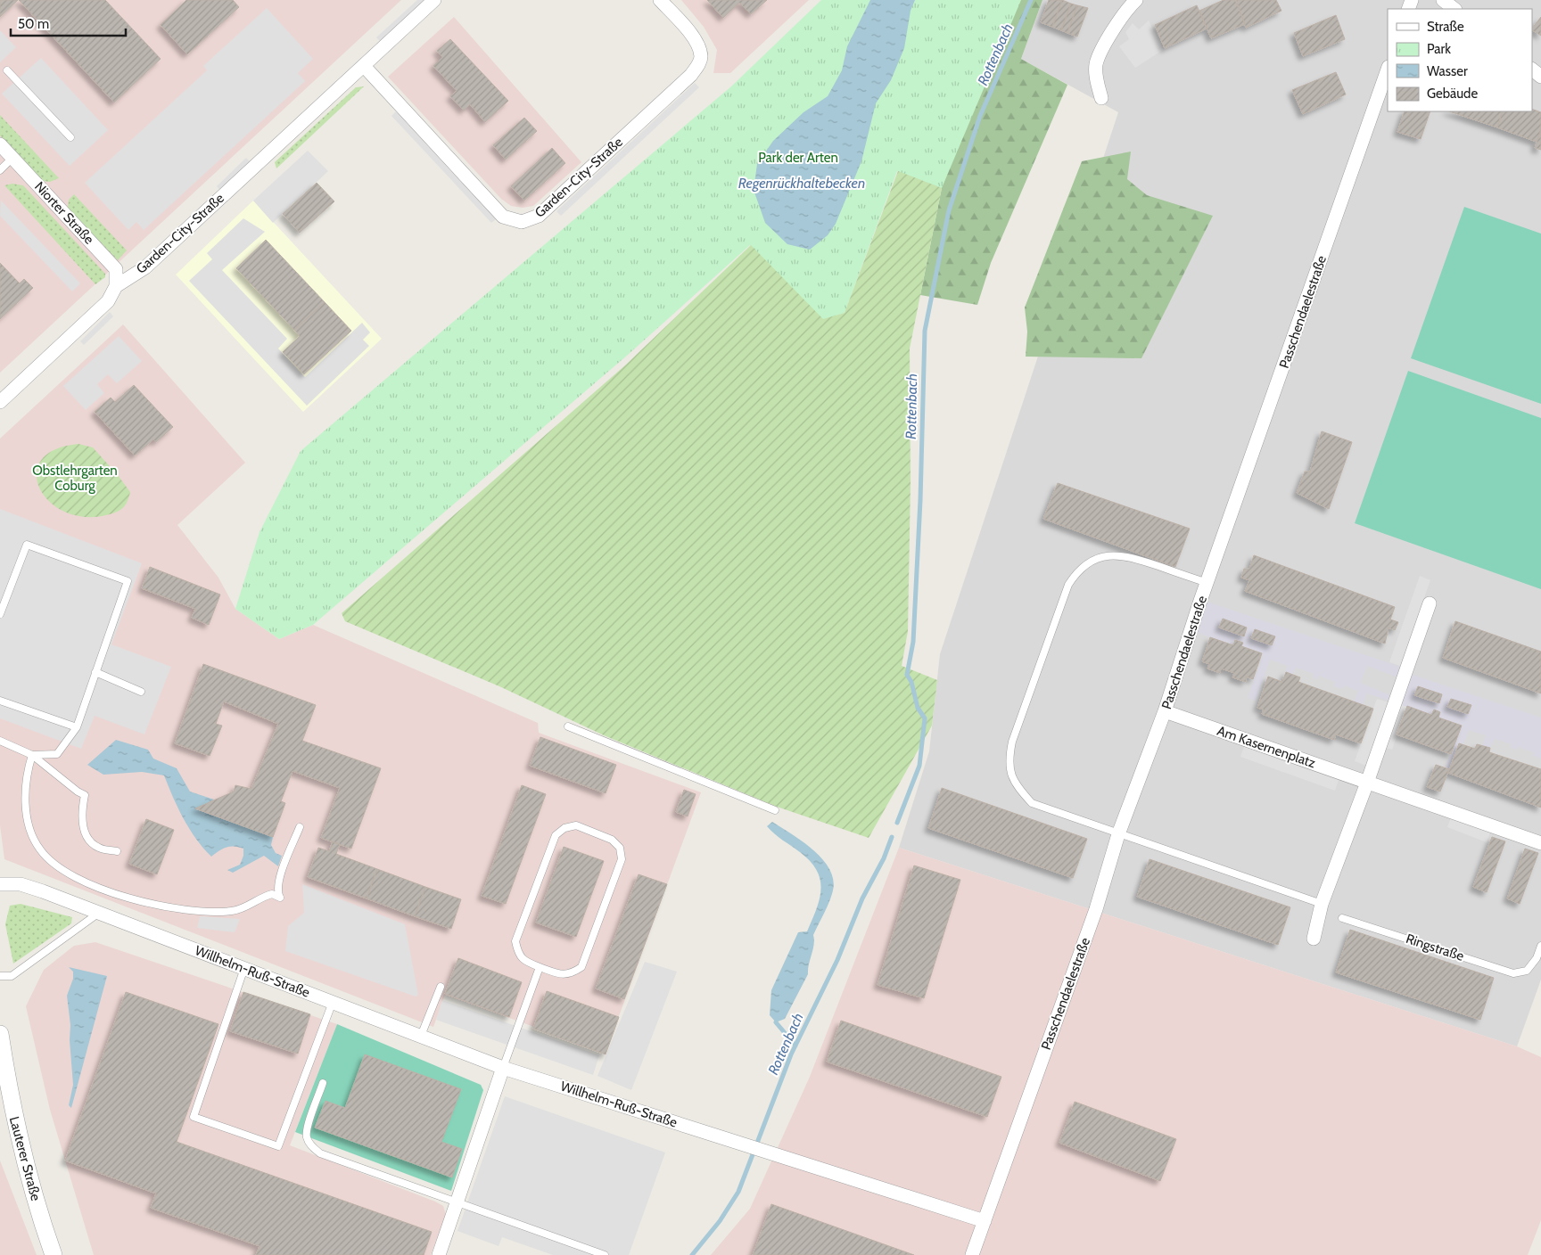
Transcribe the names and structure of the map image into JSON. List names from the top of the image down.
{
  "streets": {
    "street": [
      "Garden-City-Straße",
      "Niorter Straße",
      "Passchendaelestraße",
      "Am Kasernenplatz",
      "Willhelm-Ruß-Straße",
      "Lauterer Straße"
    ],
    "lane": ["Ringstraße"]
  },
  "crossings": [
    ["Garden-City-Straße", "Niorter Straße"],
    ["Passchendaelestraße", "Am Kasernenplatz"],
    ["Passchendaelestraße", "Willhelm-Ruß-Straße"]
  ],
  "water": ["Rottenbach", "Regenrückhaltebecken"],
  "parks": ["Park der Arten", "Obstlehrgarten Coburg"],
  "legend": [
    "Straße",
    "Park",
    "Wasser",
    "Gebäude"
  ],
  "scale_bar": "50 m"
}
